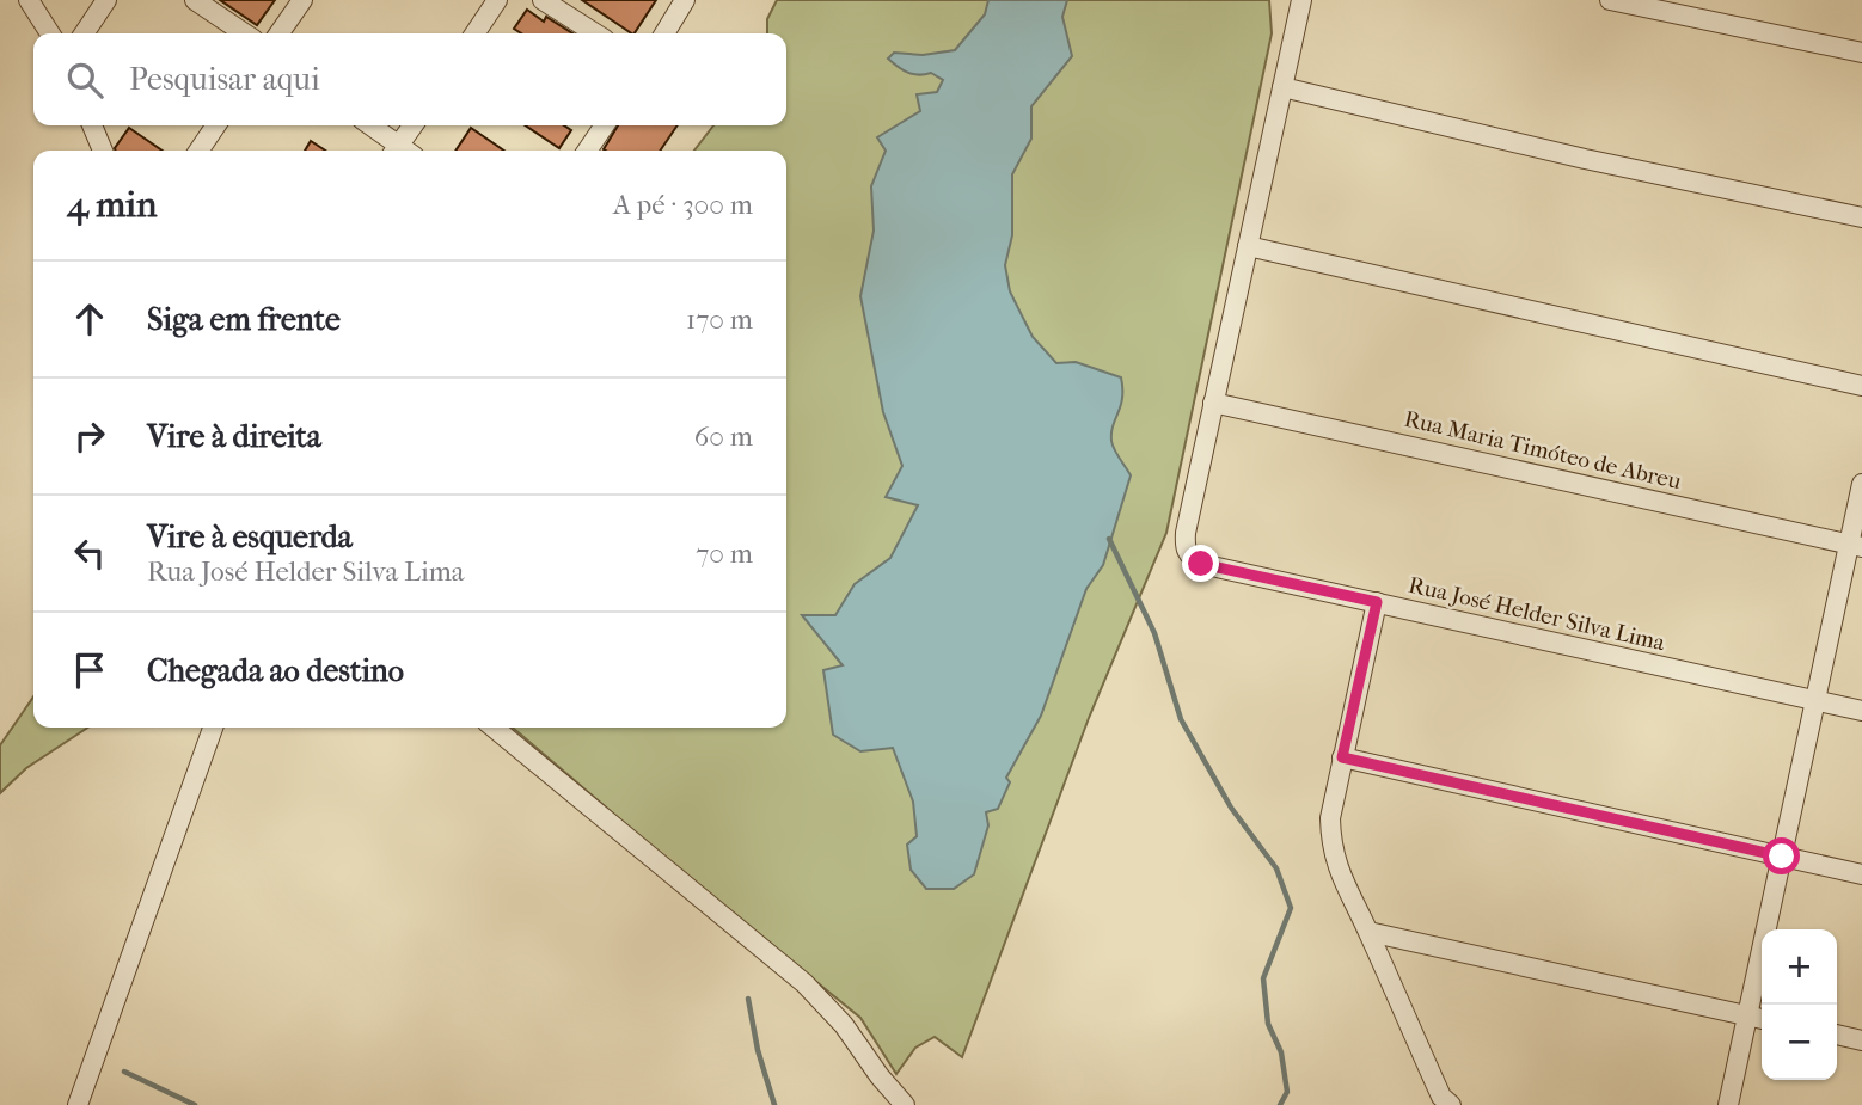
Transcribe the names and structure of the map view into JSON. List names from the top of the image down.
{
  "streets": {
    "street": ["Rua Maria Timóteo de Abreu", "Rua José Helder Silva Lima"]
  },
  "crossings": [
    ["Rua Maria Timóteo de Abreu", "Rua José Helder Silva Lima"]
  ],
  "page": {
    "search": "Pesquisar aqui",
    "heading": ["4 min", "A pé · 300 m"],
    "list": [
      ["Siga em frente", "170 m"],
      ["Vire à direita", "60 m"],
      ["Vire à esquerda", "Rua José Helder Silva Lima", "70 m"],
      "Chegada ao destino"
    ],
    "map_buttons": ["+", "−"]
  }
}
